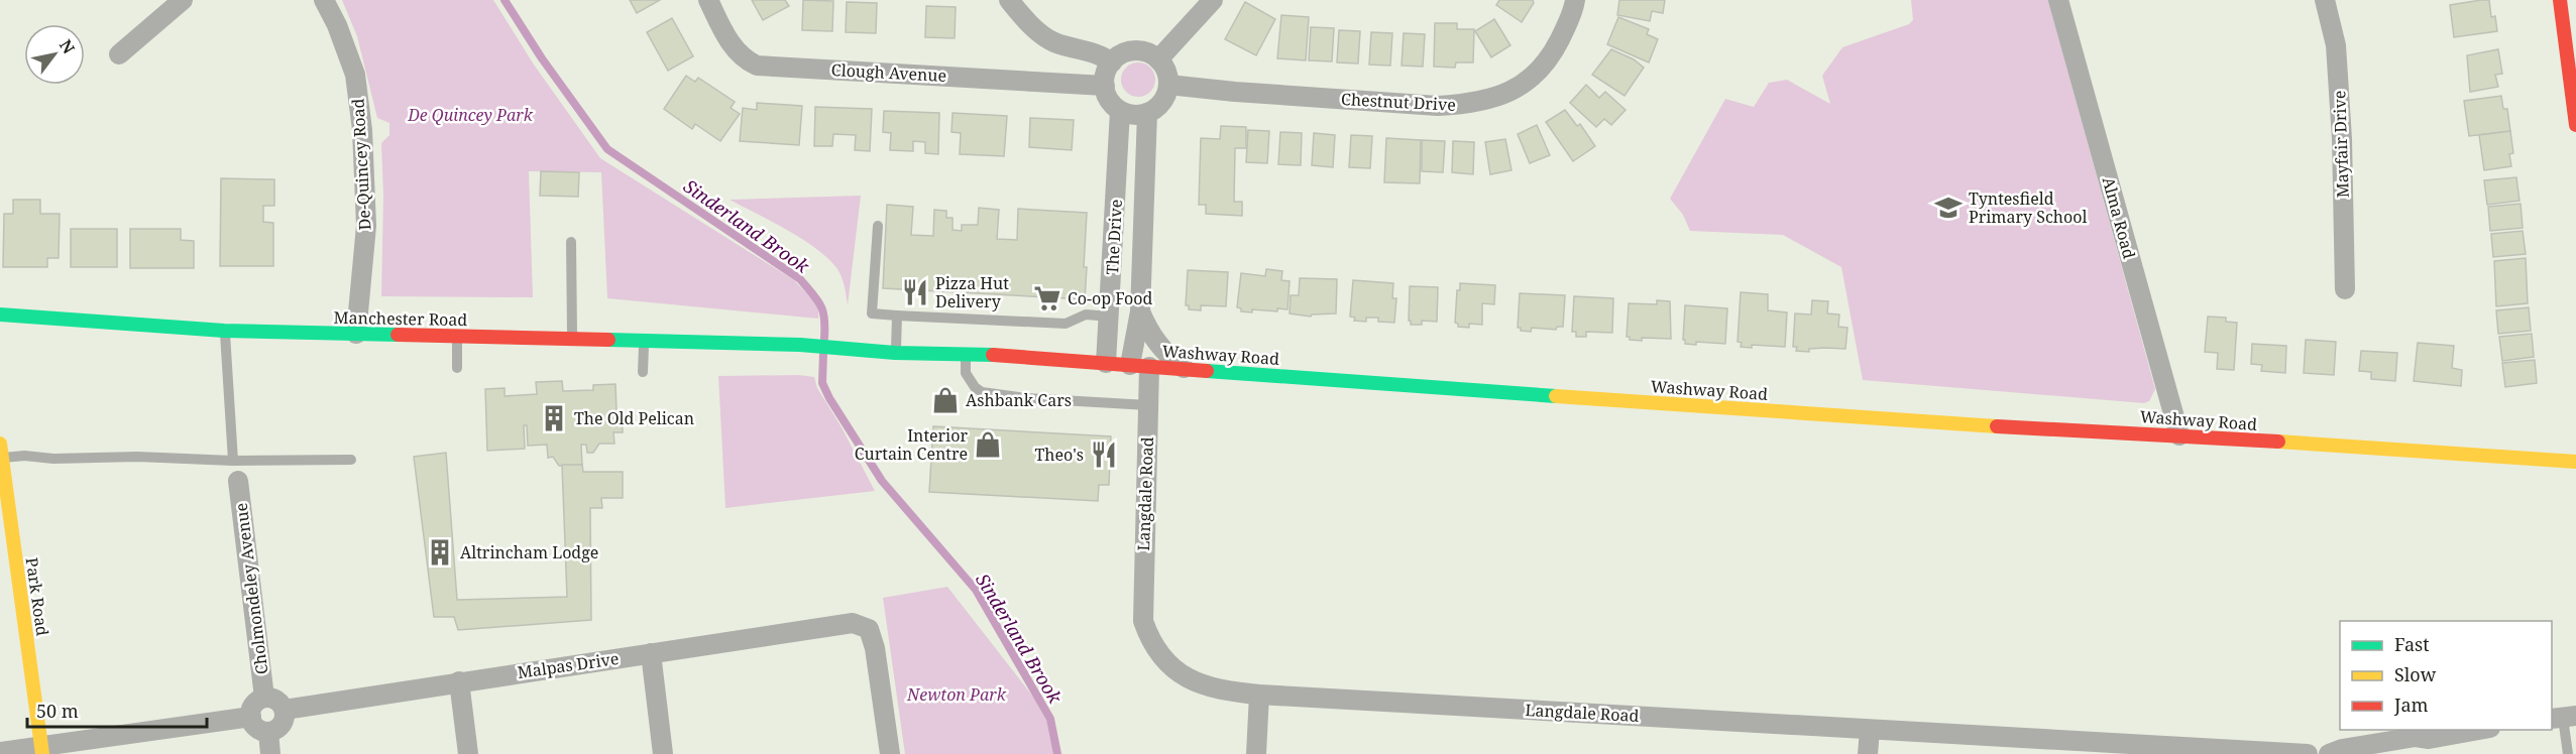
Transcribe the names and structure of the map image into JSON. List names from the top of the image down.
{
  "streets": {
    "main road": ["Manchester Road", "Washway Road", "Park Road"],
    "street": [
      "Clough Avenue",
      "Chestnut Drive",
      "Mayfair Drive",
      "De-Quincey Road",
      "Alma Road",
      "The Drive",
      "Langdale Road",
      "Cholmondeley Avenue",
      "Malpas Drive"
    ]
  },
  "crossings": [
    ["Clough Avenue", "Chestnut Drive"],
    ["Clough Avenue", "The Drive"],
    ["Chestnut Drive", "The Drive"],
    ["De-Quincey Road", "Manchester Road"],
    ["Alma Road", "Washway Road"],
    ["The Drive", "Washway Road"],
    ["The Drive", "Langdale Road"],
    ["Manchester Road", "Washway Road"],
    ["Washway Road", "Langdale Road"],
    ["Cholmondeley Avenue", "Malpas Drive"]
  ],
  "water": ["Sinderland Brook"],
  "parks": ["De Quincey Park", "Newton Park"],
  "places": {
    "school or university": ["Tyntesfield Primary School"],
    "restaurant": ["Pizza Hut Delivery", "Theo's"],
    "supermarket": ["Co-op Food"],
    "shop": ["Ashbank Cars", "Interior Curtain Centre"],
    "building": ["The Old Pelican", "Altrincham Lodge"]
  },
  "legend": ["Fast", "Slow", "Jam"],
  "scale_bar": "50 m",
  "north": "top right"
}
